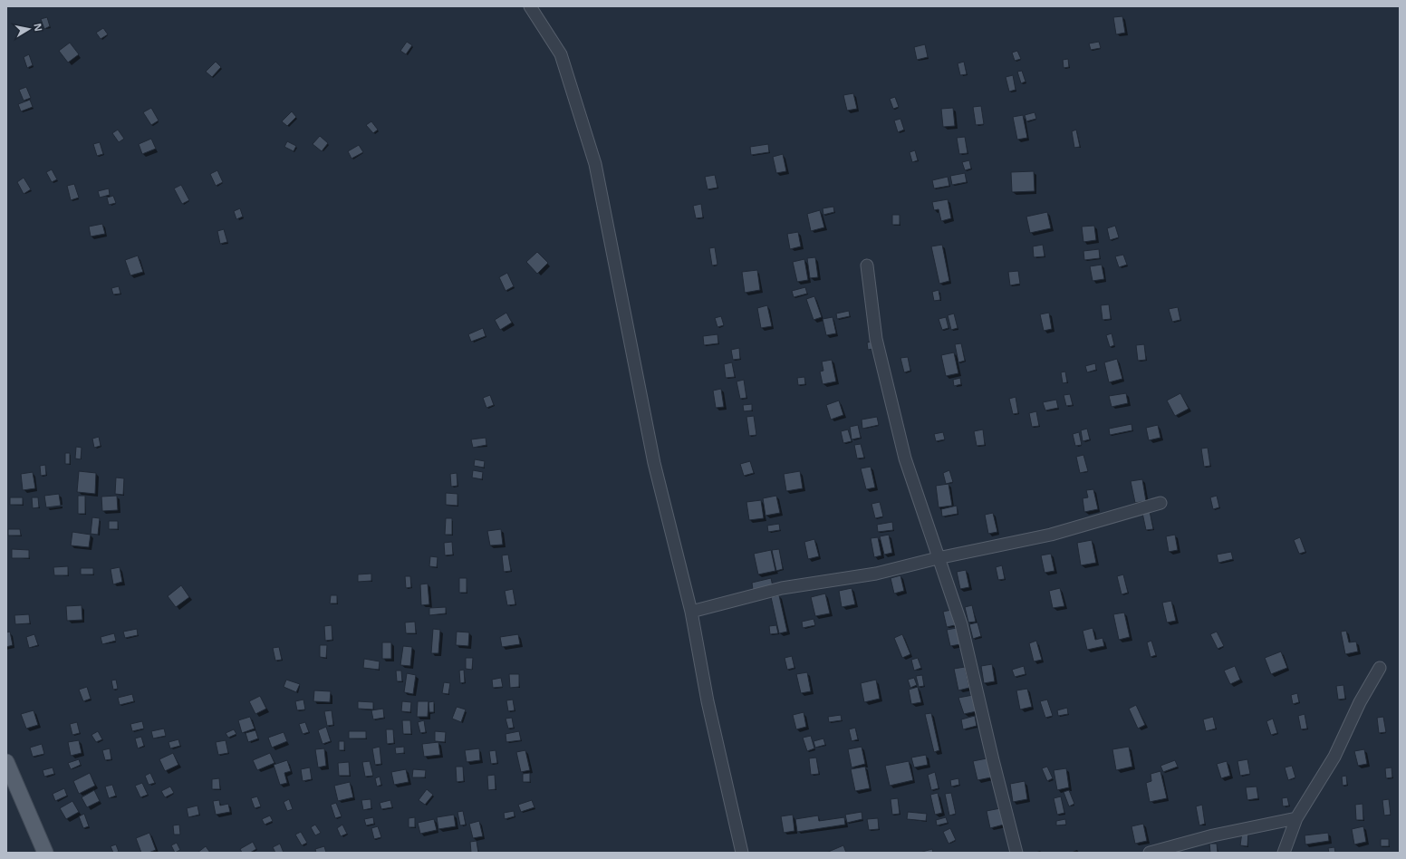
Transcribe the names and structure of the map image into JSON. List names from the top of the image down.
{
  "north": "right"
}
